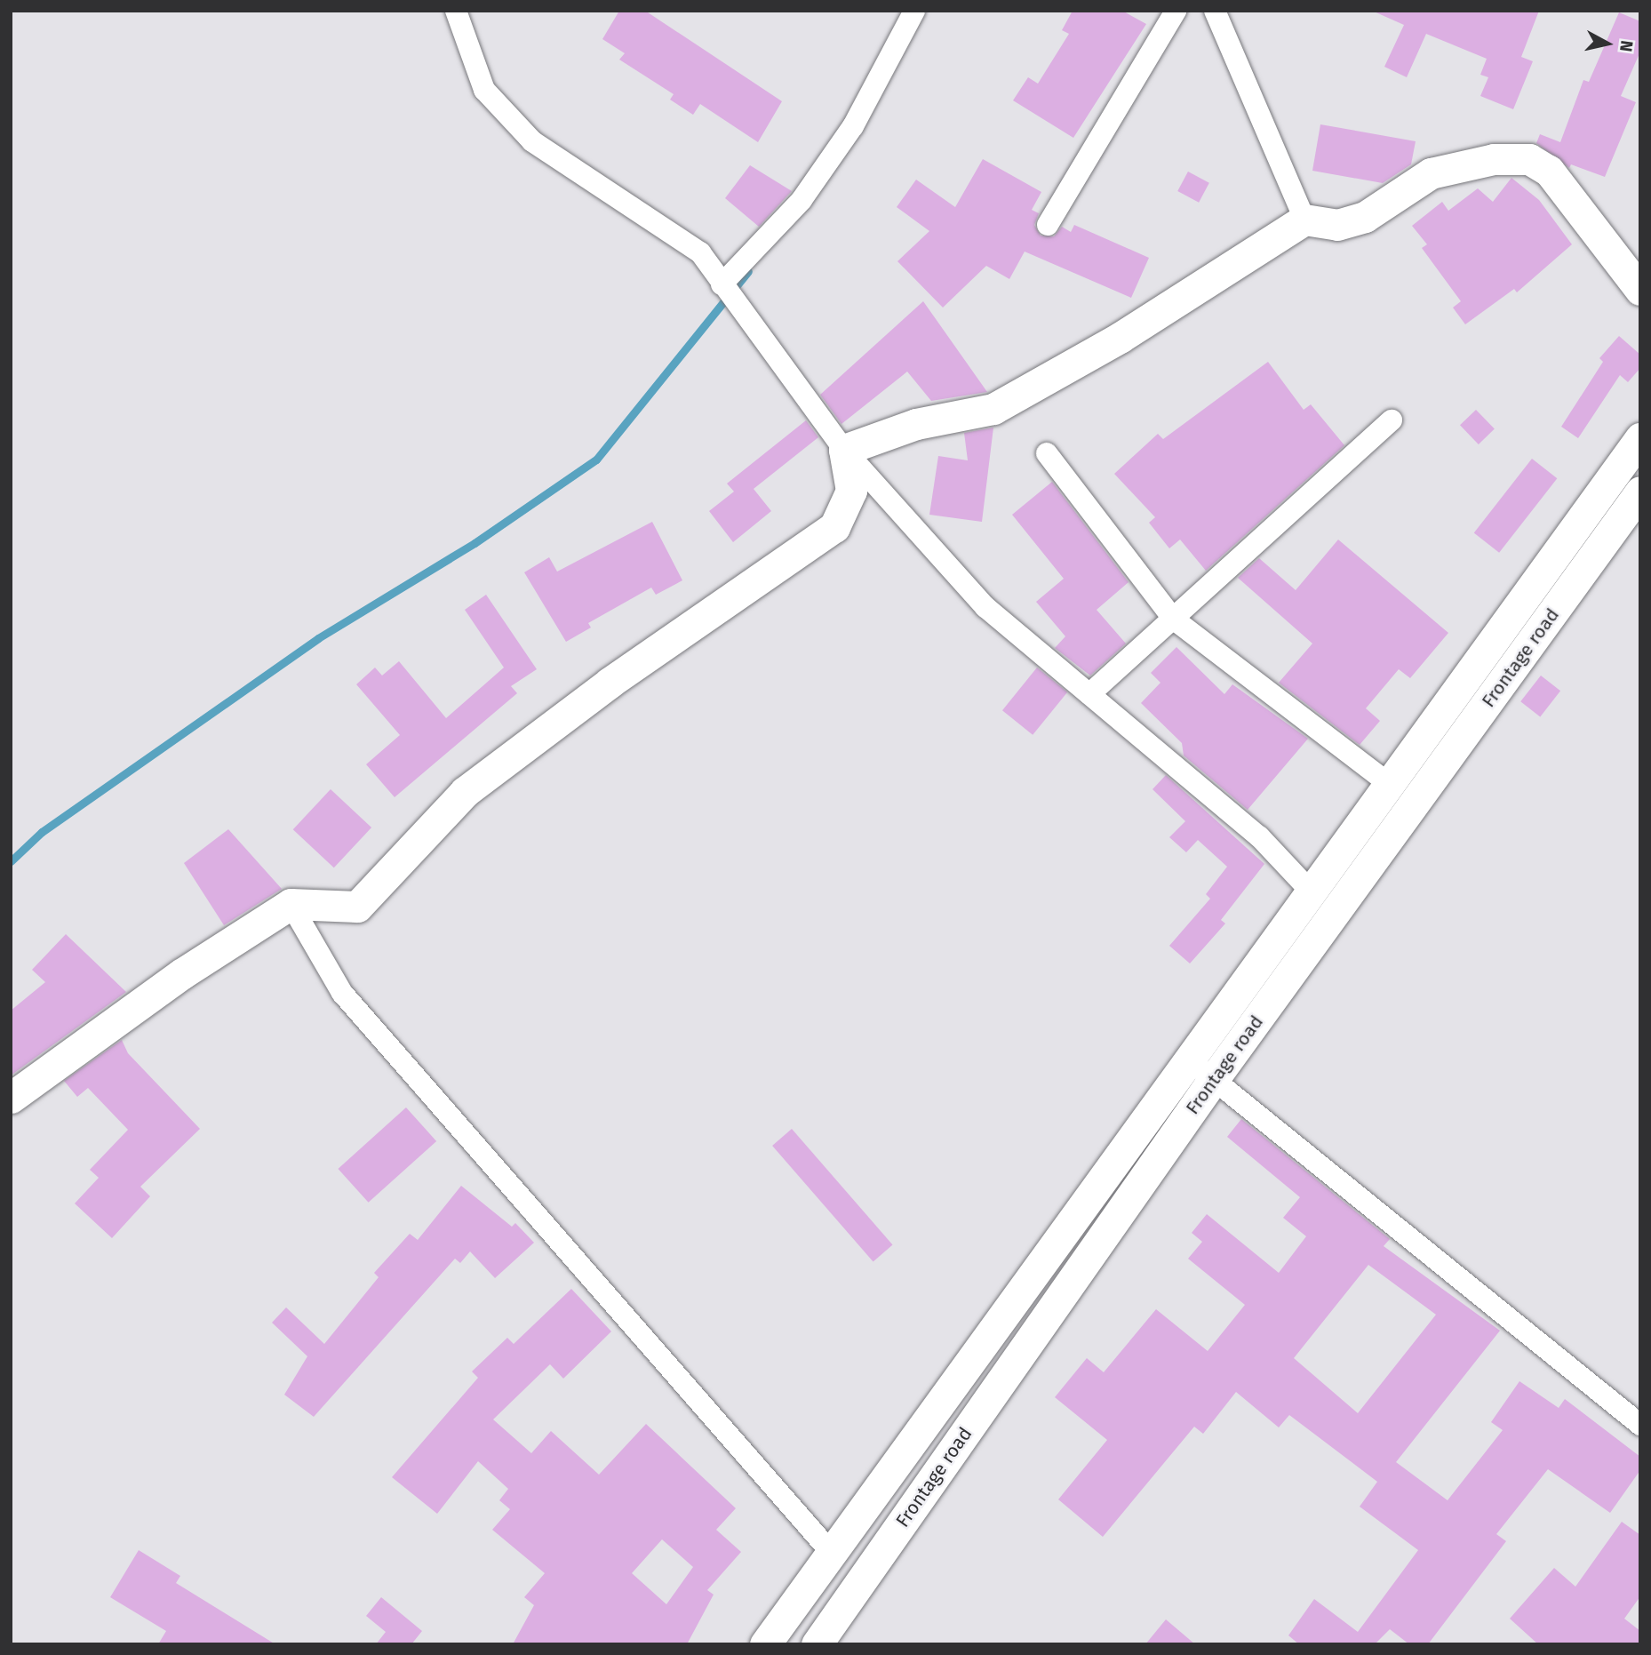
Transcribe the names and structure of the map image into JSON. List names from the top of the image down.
{
  "streets": {
    "main road": ["Frontage road"]
  },
  "north": "right"
}
